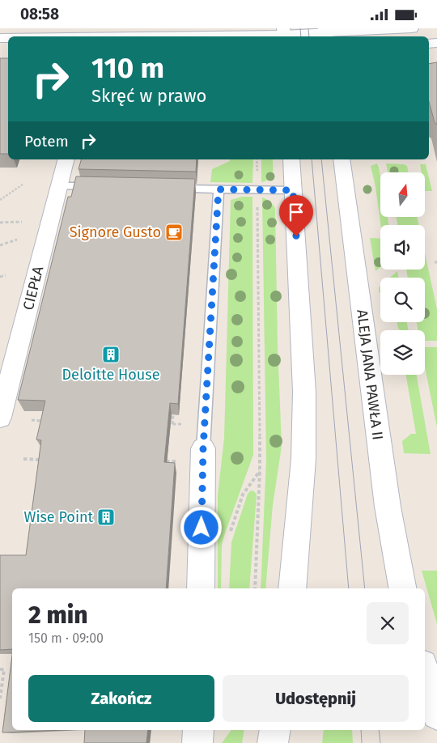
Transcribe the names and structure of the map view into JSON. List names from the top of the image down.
{
  "streets": {
    "street": ["CIEPŁA", "ALEJA JANA PAWŁA II"]
  },
  "places": {
    "cafe": ["Signore Gusto"],
    "building": ["Deloitte House", "Wise Point"]
  },
  "north": "top",
  "page": {
    "status": "08:58",
    "turn": ["110 m", "Skręć w prawo"],
    "then": "Potem",
    "heading": ["2 min", "150 m · 09:00"],
    "buttons": ["Zakończ", "Udostępnij"]
  }
}
